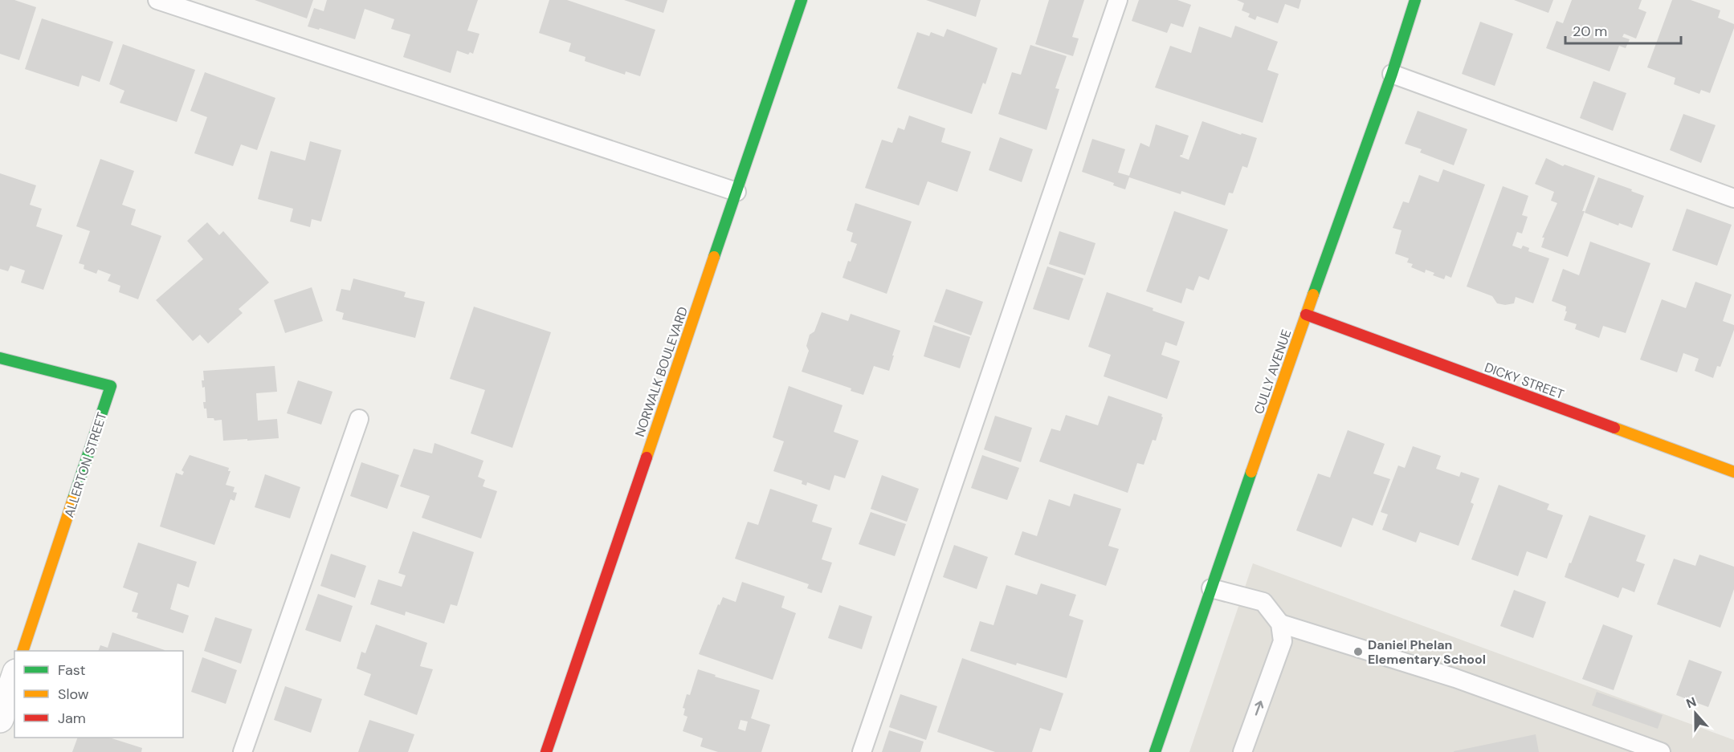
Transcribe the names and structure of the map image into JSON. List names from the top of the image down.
{
  "streets": {
    "street": [
      "NORWALK BOULEVARD",
      "CULLY AVENUE",
      "DICKY STREET",
      "ALLERTON STREET"
    ]
  },
  "crossings": [
    ["CULLY AVENUE", "DICKY STREET"]
  ],
  "places": ["Daniel Phelan Elementary School"],
  "legend": ["Fast", "Slow", "Jam"],
  "scale_bar": "20 m",
  "north": "top"
}
